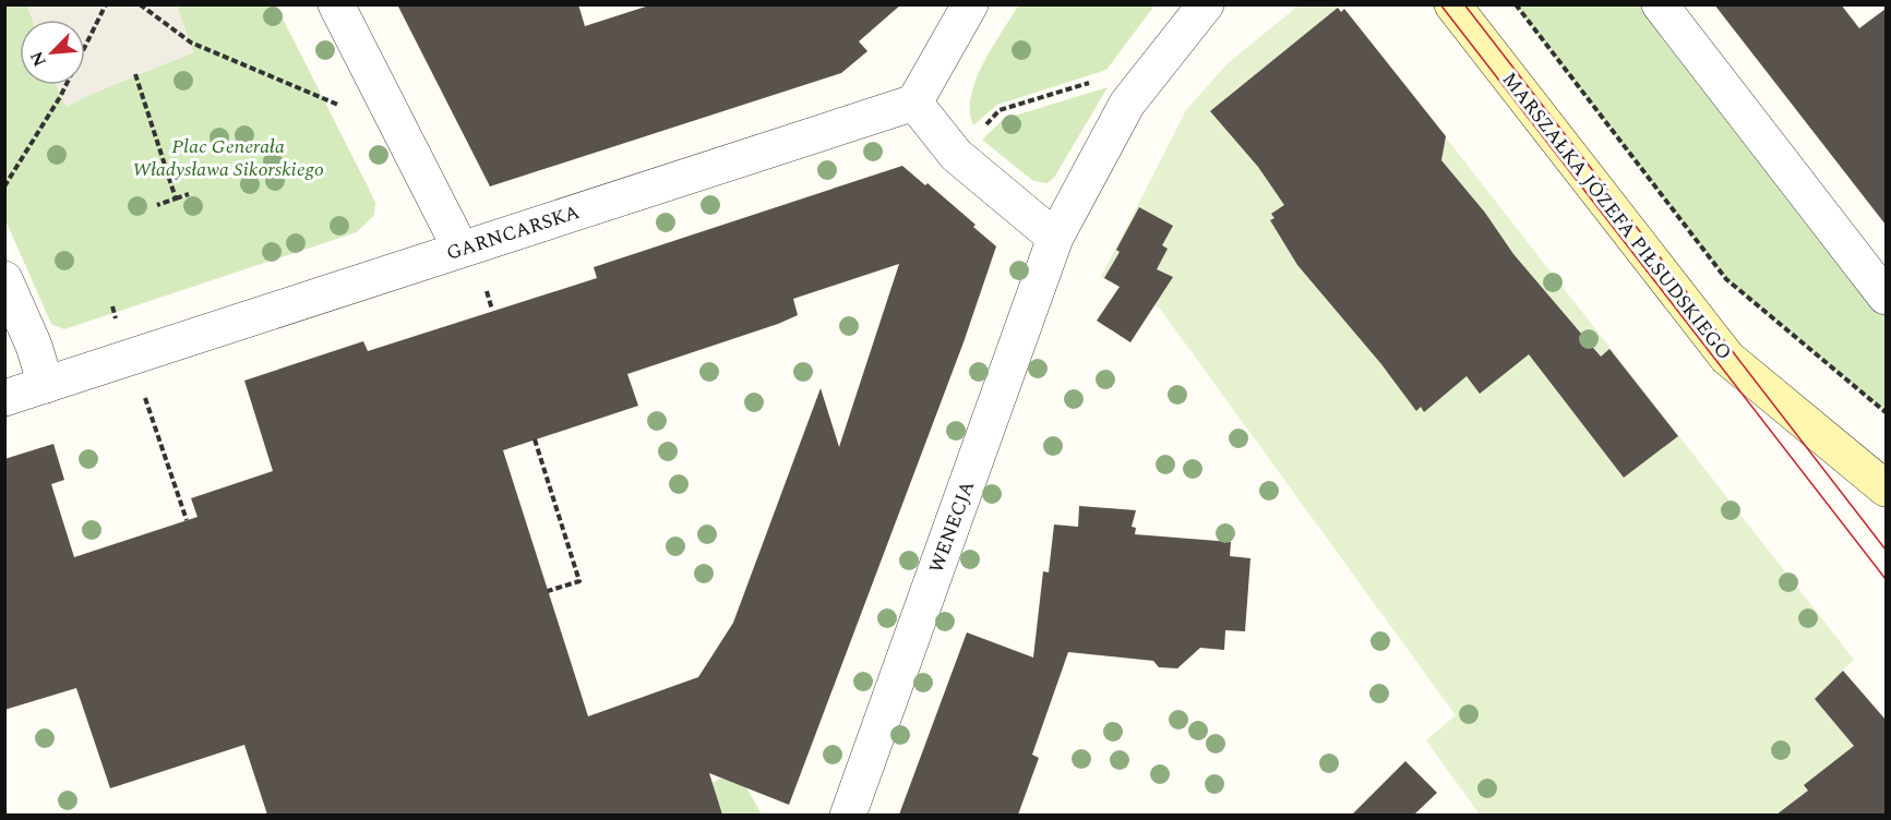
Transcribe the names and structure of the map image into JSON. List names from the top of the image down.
{
  "streets": {
    "street": ["MARSZAŁKA JÓZEFA PIŁSUDSKIEGO", "GARNCARSKA", "WENECJA"]
  },
  "parks": ["Plac Generała Władysława Sikorskiego"],
  "north": "bottom left"
}
